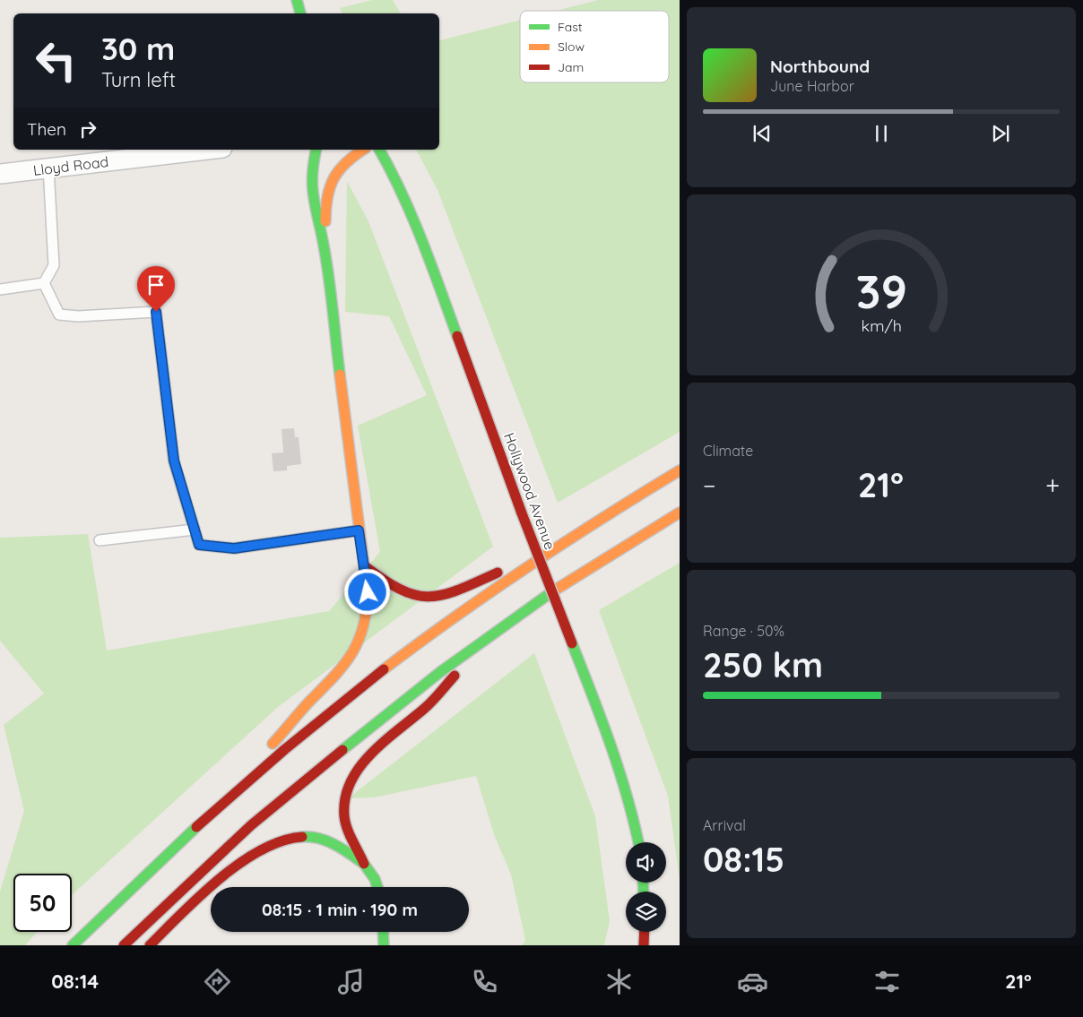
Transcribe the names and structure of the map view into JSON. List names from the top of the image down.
{
  "streets": {
    "main road": ["Hollywood Avenue"],
    "street": ["Lloyd Road"]
  },
  "legend": ["Fast", "Slow", "Jam"],
  "page": {
    "turn": ["30 m", "Turn left"],
    "song": ["Northbound", "June Harbor"],
    "then": "Then",
    "tile": [
      "Climate",
      ["Range · 50%", "250 km"],
      ["Arrival", "08:15"]
    ],
    "heat": ["−", "21°", "+"],
    "limit": "50",
    "trip": "08:15 · 1 min · 190 m",
    "tabs": ["08:14", "21°"],
    "gauge": ["39", "km/h"]
  }
}
